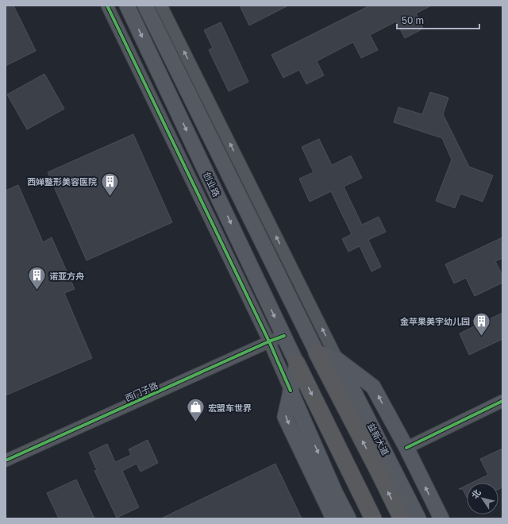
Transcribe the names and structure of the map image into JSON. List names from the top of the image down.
{
  "streets": {
    "main road": ["创业路", "益新大道"],
    "street": ["西门子路"]
  },
  "crossings": [
    ["创业路", "西门子路"]
  ],
  "places": {
    "building": ["西婵整形美容医院", "诺亚方舟", "金苹果美宇幼儿园"],
    "shop": ["宏盟车世界"]
  },
  "scale_bar": "50 m",
  "north": "top left"
}
